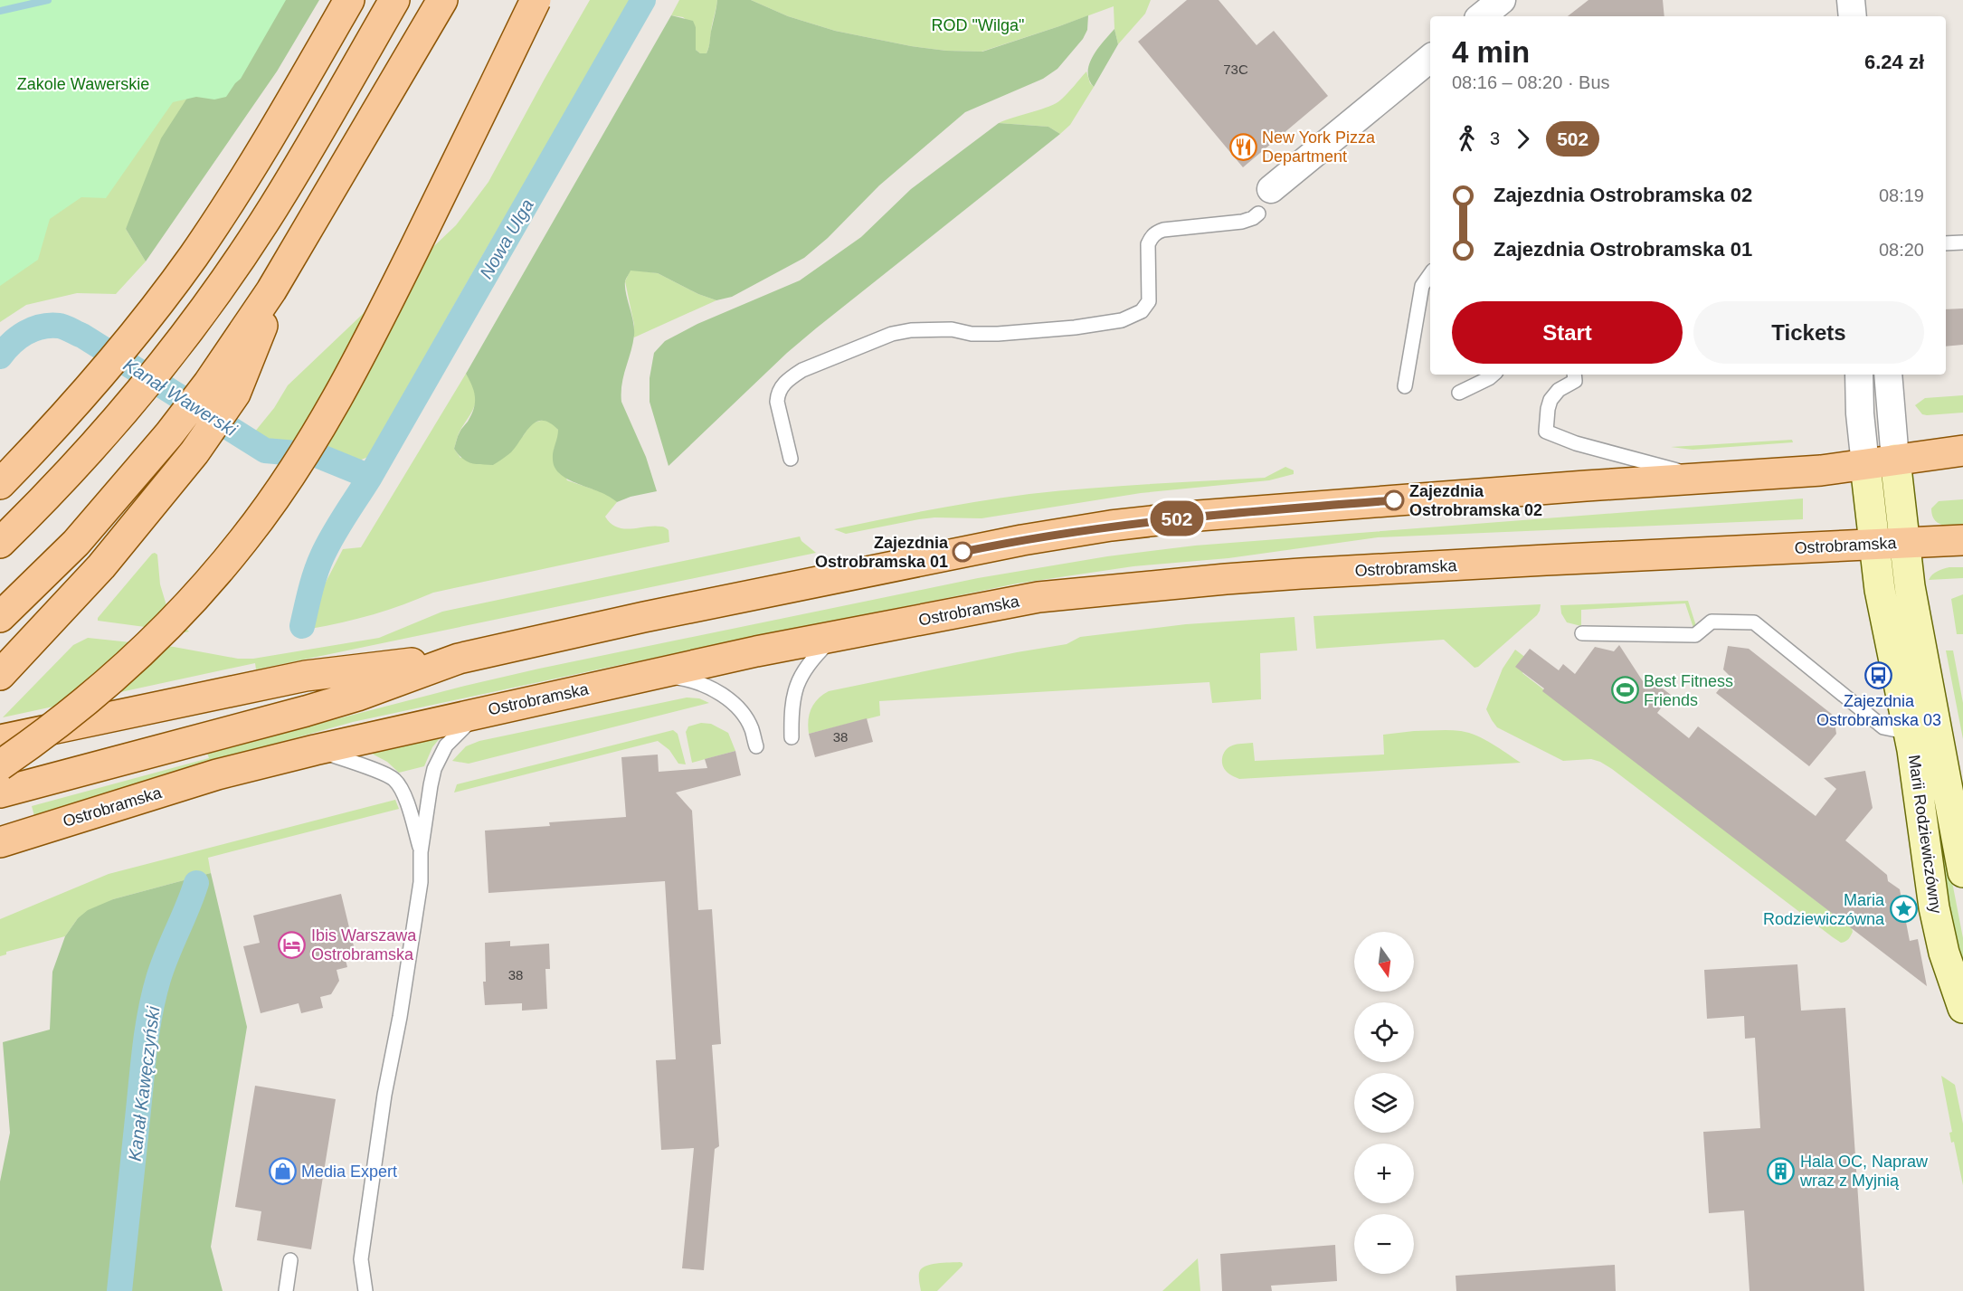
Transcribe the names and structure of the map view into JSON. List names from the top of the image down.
{
  "streets": {
    "main road": ["Ostrobramska"],
    "street": ["Marii Rodziewiczówny"]
  },
  "crossings": [
    ["Ostrobramska", "Marii Rodziewiczówny"]
  ],
  "water": ["Nowa Ulga", "Kanał Wawerski", "Kanał Kawęczyński"],
  "parks": ["ROD \"Wilga\"", "Zakole Wawerskie"],
  "places": {
    "restaurant": ["New York Pizza Department"],
    "other": ["Zajezdnia Ostrobramska 02", "Zajezdnia Ostrobramska 01"],
    "bus stop": ["Zajezdnia Ostrobramska 03"],
    "sports": ["Best Fitness Friends"],
    "place": ["Maria Rodziewiczówna"],
    "hotel": ["Ibis Warszawa Ostrobramska"],
    "building": ["Hala OC, Napraw wraz z Myjnią"],
    "shop": ["Media Expert"]
  },
  "lines": ["bus line 502"],
  "house_numbers": ["73C", "38", "38"],
  "north": "bottom",
  "page": {
    "on_map": "502",
    "heading": ["4 min", "08:16 – 08:20 · Bus", "6.24 zł"],
    "legs": ["3", "502"],
    "list": [
      {
        "name": "Zajezdnia Ostrobramska 02",
        "value": "08:19"
      },
      {
        "name": "Zajezdnia Ostrobramska 01",
        "value": "08:20"
      }
    ],
    "buttons": ["Start", "Tickets"],
    "map_buttons": ["+", "−"]
  }
}
